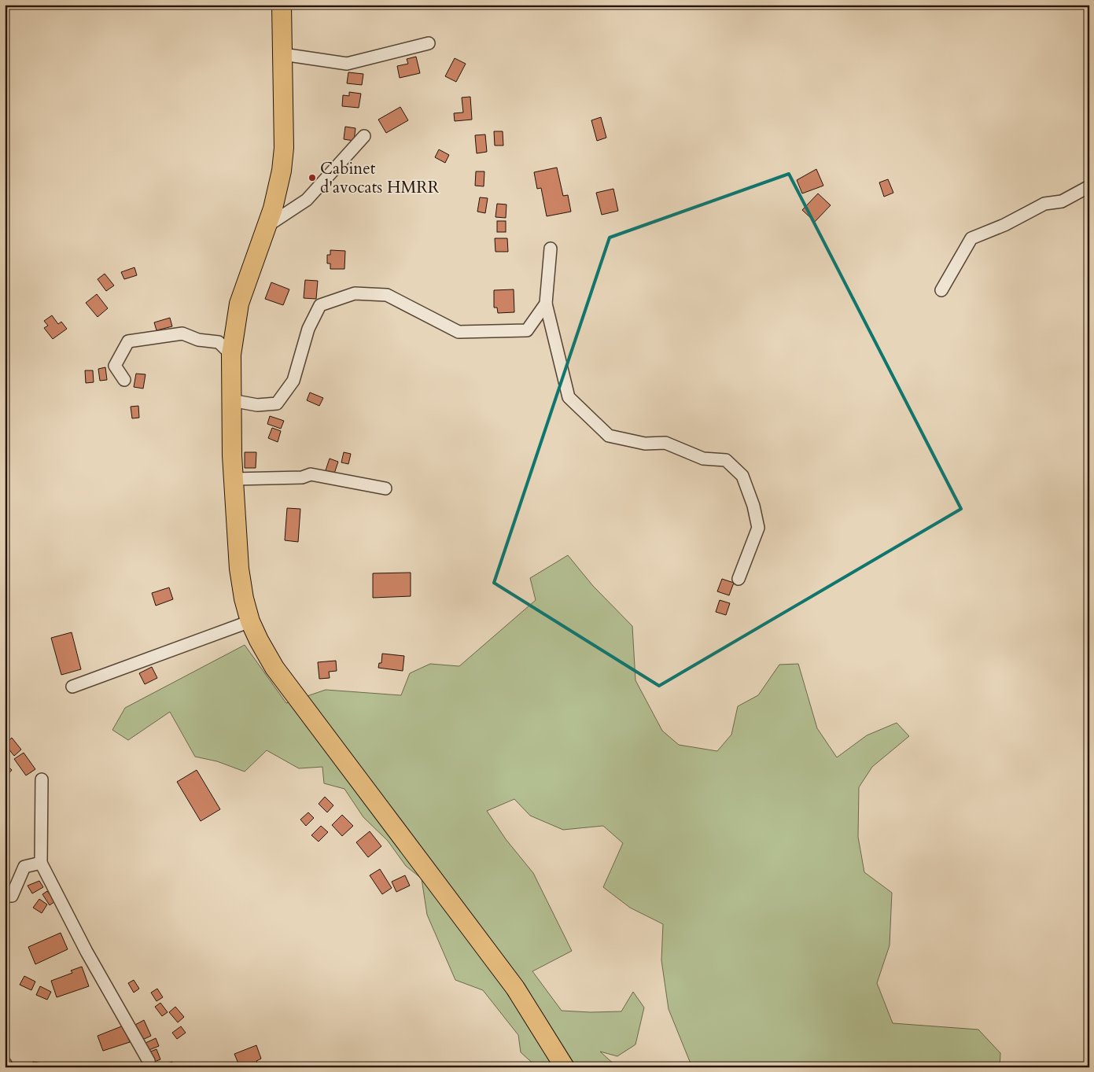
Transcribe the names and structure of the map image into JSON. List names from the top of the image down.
{
  "places": ["Cabinet d'avocats HMRR"]
}
